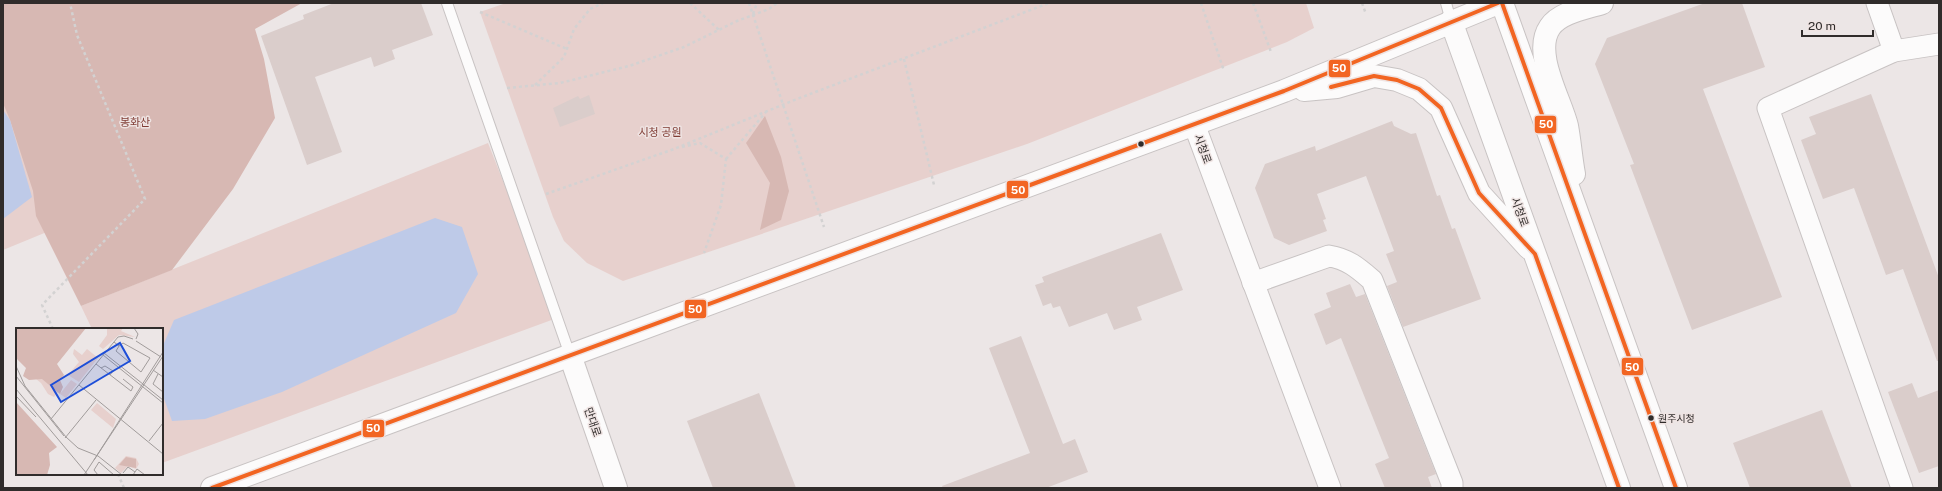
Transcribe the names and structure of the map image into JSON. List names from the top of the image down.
{
  "streets": {
    "street": ["시청로", "만대로"]
  },
  "parks": ["봉화산", "시청 공원"],
  "places": ["원주시청"],
  "lines": ["transit line 50"],
  "scale_bar": "20 m"
}
